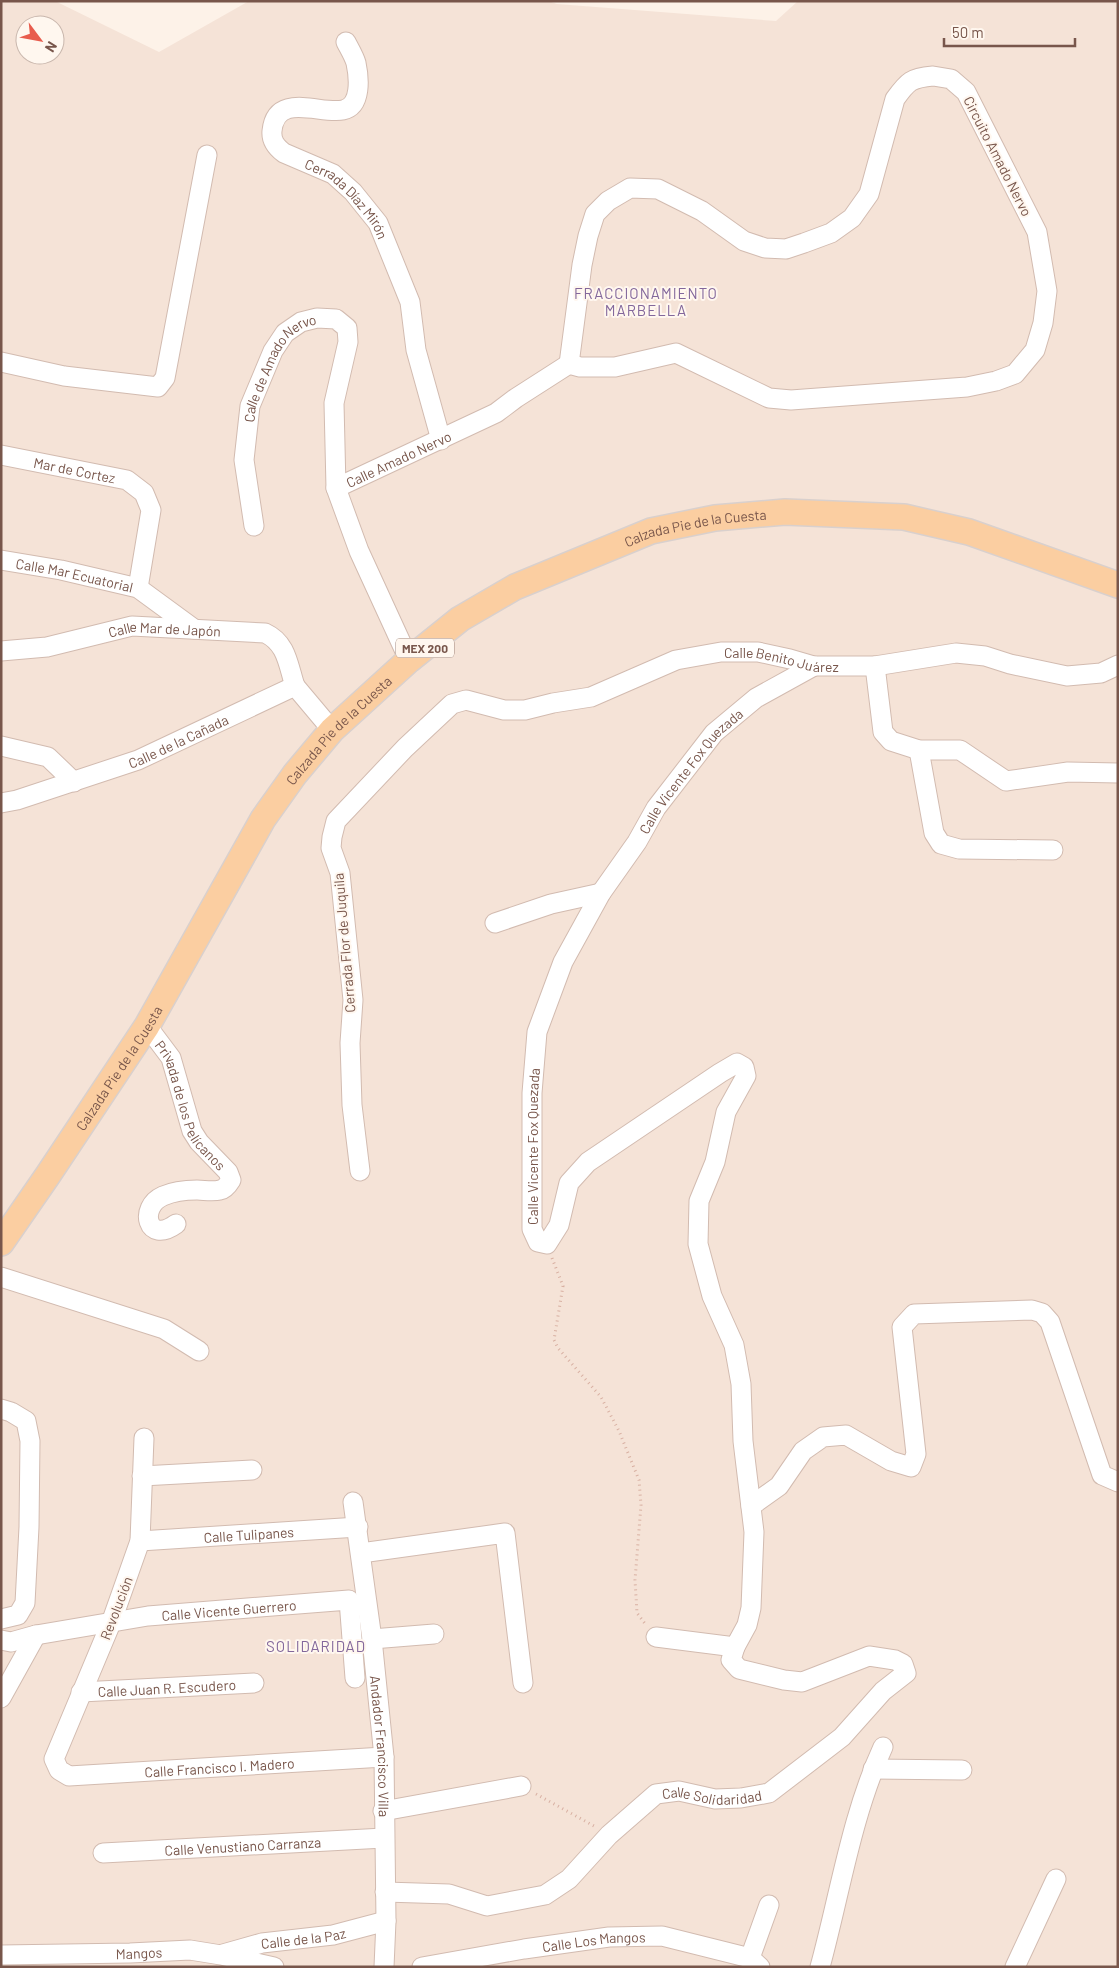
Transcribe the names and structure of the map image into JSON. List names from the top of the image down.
{
  "streets": {
    "main road": ["Calzada Pie de la Cuesta", "MEX 200"],
    "street": [
      "Circuito Amado Nervo",
      "Cerrada Díaz Mirón",
      "Calle de Amado Nervo",
      "Calle Amado Nervo",
      "Mar de Cortez",
      "Calle Mar Ecuatorial",
      "Calle Mar de Japón",
      "Calle Benito Juárez",
      "Calle de la Cañada",
      "Calle Vicente Fox Quezada",
      "Cerrada Flor de Juquila",
      "Privada de los Pelícanos",
      "Calle Tulipanes",
      "Revolución",
      "Calle Vicente Guerrero",
      "Calle Juan R. Escudero",
      "Andador Francisco Villa",
      "Calle Francisco I. Madero",
      "Calle Solidaridad",
      "Calle Venustiano Carranza",
      "Calle de la Paz",
      "Calle Los Mangos",
      "Mangos"
    ]
  },
  "crossings": [
    ["Circuito Amado Nervo", "Calle Amado Nervo"],
    ["Cerrada Díaz Mirón", "Calle Amado Nervo"],
    ["Calle de Amado Nervo", "Calle Amado Nervo"],
    ["Calle Amado Nervo", "Calzada Pie de la Cuesta"],
    ["Mar de Cortez", "Calle Mar Ecuatorial"],
    ["Calzada Pie de la Cuesta", "Privada de los Pelícanos"],
    ["Calle Mar Ecuatorial", "Calle Mar de Japón"],
    ["Calle Mar de Japón", "Calle de la Cañada"],
    ["Calle Benito Juárez", "Calle Vicente Fox Quezada"],
    ["Calle Benito Juárez", "Cerrada Flor de Juquila"],
    ["Calle Tulipanes", "Revolución"],
    ["Calle Tulipanes", "Andador Francisco Villa"],
    ["Revolución", "Calle Vicente Guerrero"],
    ["Revolución", "Calle Juan R. Escudero"],
    ["Revolución", "Calle Francisco I. Madero"],
    ["Andador Francisco Villa", "Calle Francisco I. Madero"],
    ["Andador Francisco Villa", "Calle Solidaridad"],
    ["Andador Francisco Villa", "Calle Venustiano Carranza"],
    ["Andador Francisco Villa", "Calle de la Paz"],
    ["Calle de la Paz", "Mangos"]
  ],
  "districts": ["FRACCIONAMIENTO MARBELLA", "SOLIDARIDAD"],
  "scale_bar": "50 m",
  "north": "bottom right"
}
